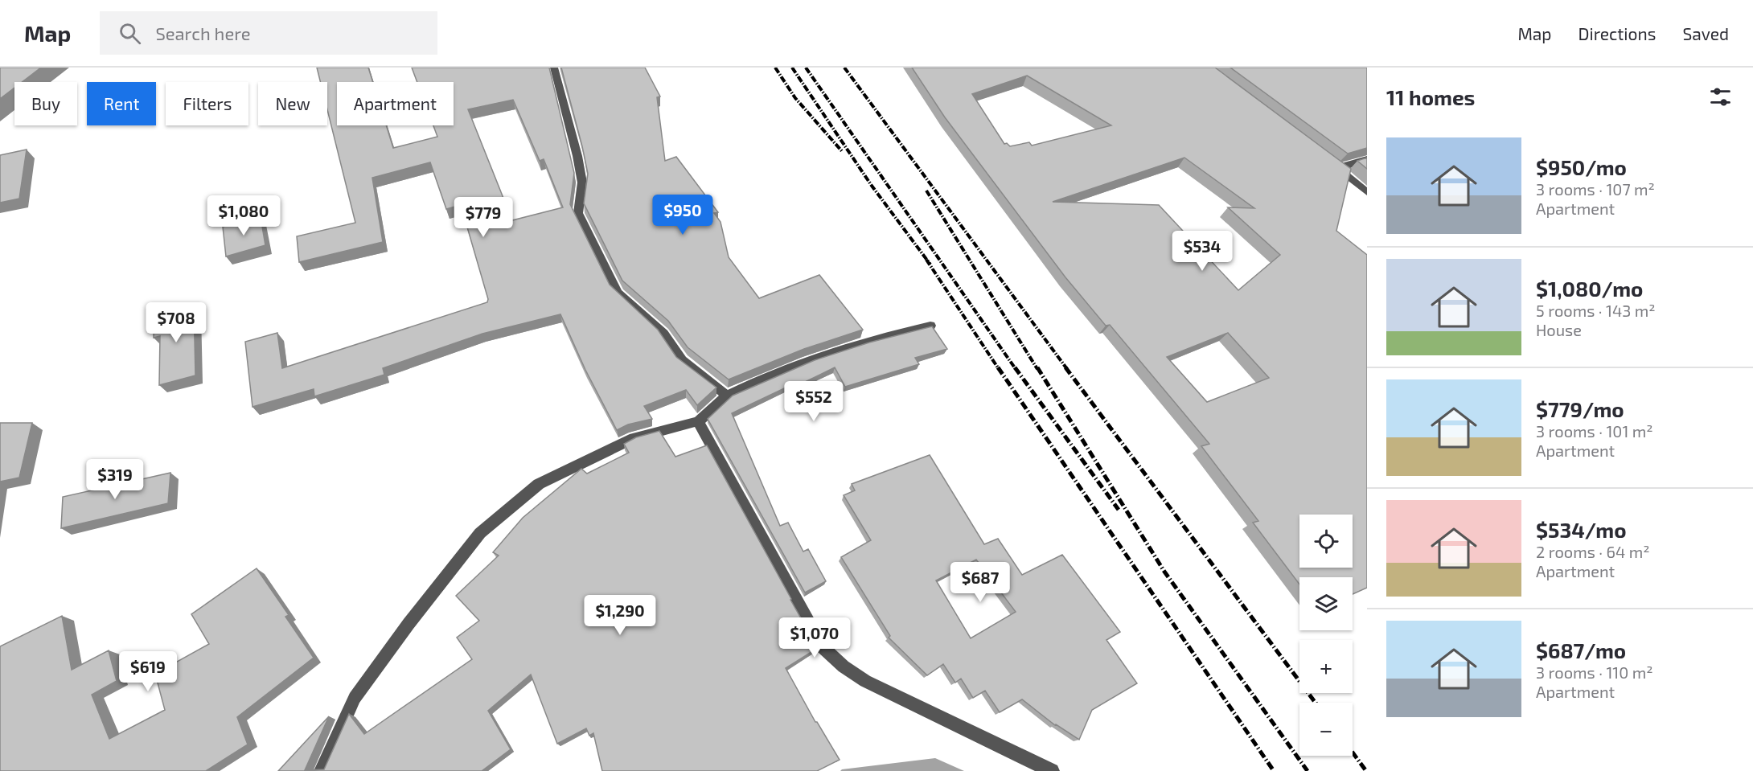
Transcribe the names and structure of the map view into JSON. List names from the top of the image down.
{
  "page": {
    "header": "Map",
    "search": "Search here",
    "nav": ["Map", "Directions", "Saved"],
    "heading": "11 homes",
    "chip": [
      "Buy",
      "Rent",
      "Filters",
      "New",
      "Apartment"
    ],
    "list": [
      {
        "name": "$950/mo",
        "note": "3 rooms · 107 m² · Apartment"
      },
      {
        "name": "$1,080/mo",
        "note": "5 rooms · 143 m² · House"
      },
      {
        "name": "$779/mo",
        "note": "3 rooms · 101 m² · Apartment"
      },
      {
        "name": "$534/mo",
        "note": "2 rooms · 64 m² · Apartment"
      },
      {
        "name": "$687/mo",
        "note": "3 rooms · 110 m² · Apartment"
      }
    ],
    "price": [
      "$950",
      "$1,080",
      "$779",
      "$534",
      "$708",
      "$552",
      "$319",
      "$687",
      "$1,290",
      "$1,070",
      "$619"
    ],
    "map_buttons": ["+", "−"]
  }
}
